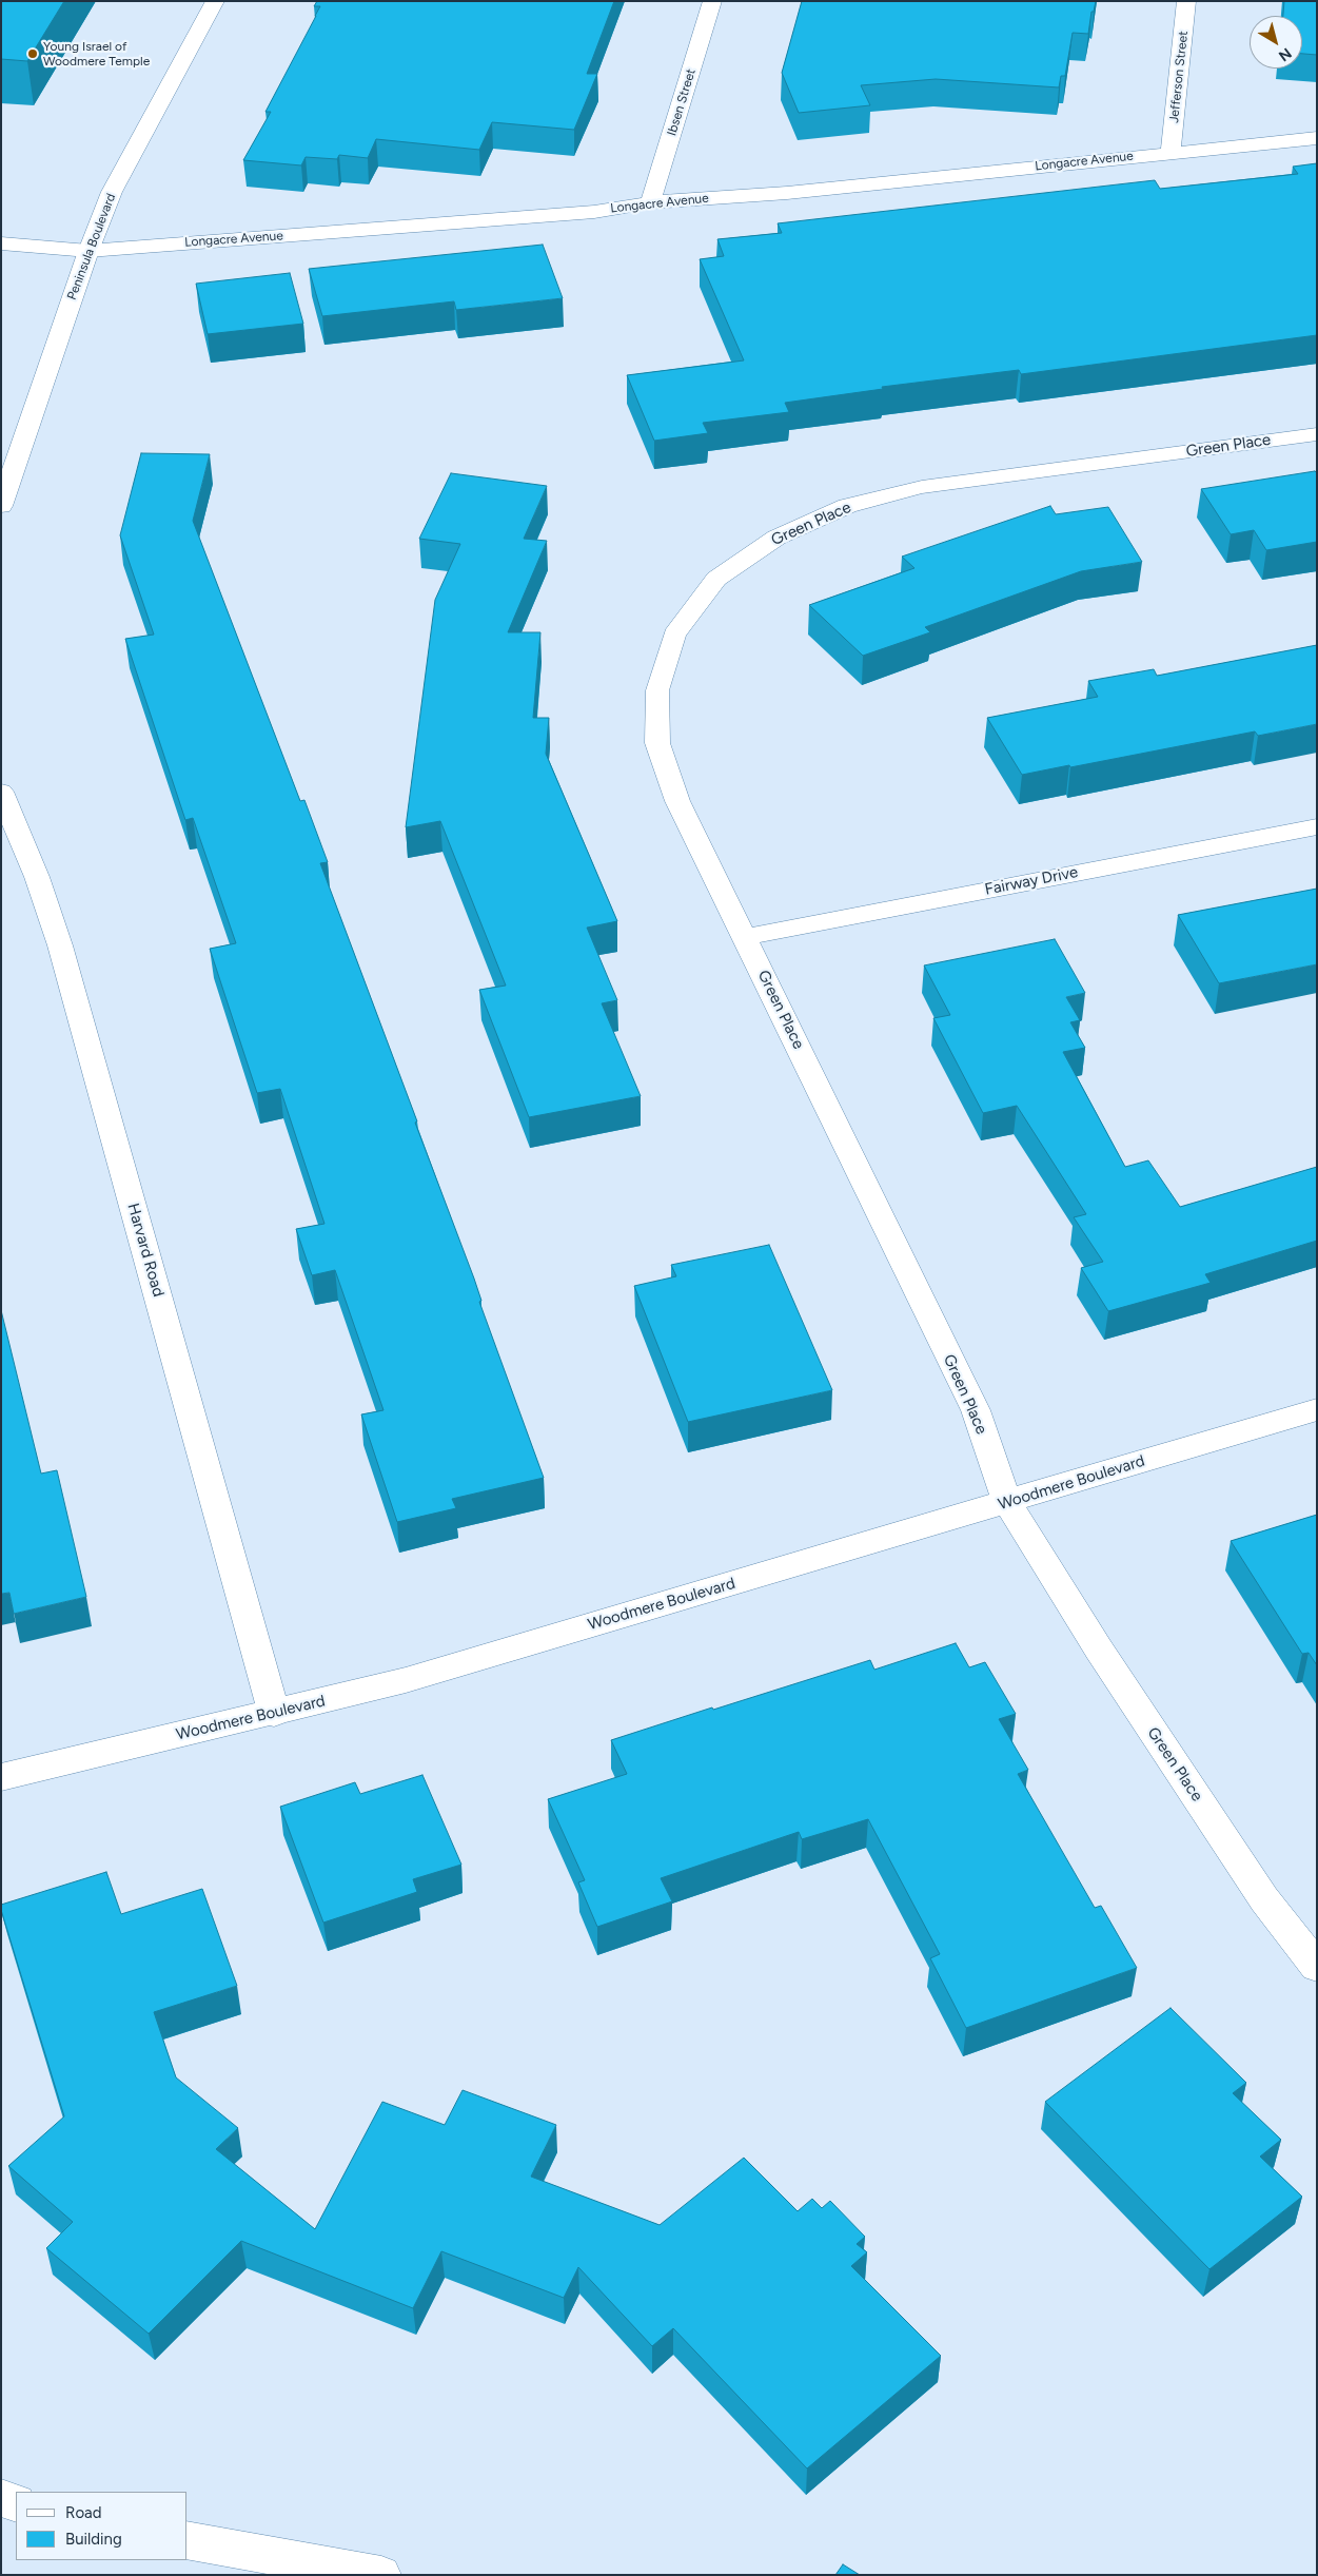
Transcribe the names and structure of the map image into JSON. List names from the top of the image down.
{
  "streets": {
    "street": [
      "Jefferson Street",
      "Ibsen Street",
      "Longacre Avenue",
      "Peninsula Boulevard",
      "Green Place",
      "Fairway Drive",
      "Harvard Road",
      "Woodmere Boulevard"
    ]
  },
  "crossings": [
    ["Jefferson Street", "Longacre Avenue"],
    ["Ibsen Street", "Longacre Avenue"],
    ["Longacre Avenue", "Peninsula Boulevard"],
    ["Green Place", "Fairway Drive"],
    ["Green Place", "Woodmere Boulevard"],
    ["Harvard Road", "Woodmere Boulevard"]
  ],
  "places": ["Young Israel of Woodmere Temple"],
  "legend": ["Road", "Building"],
  "north": "bottom right"
}
